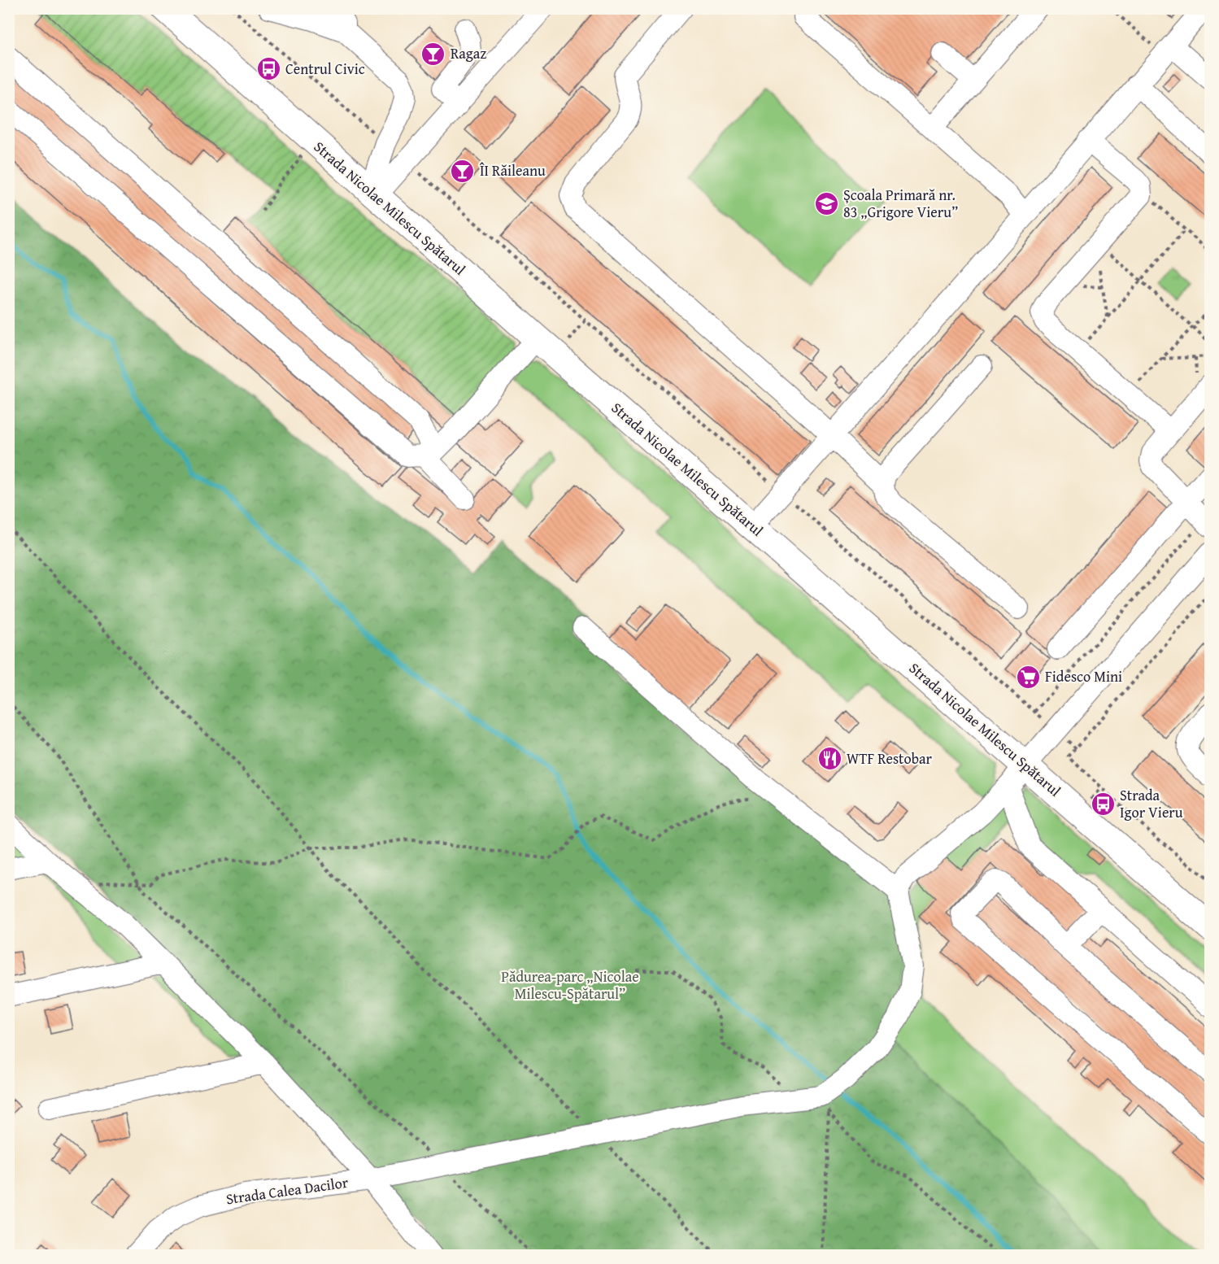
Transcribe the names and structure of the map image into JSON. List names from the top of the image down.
{
  "streets": {
    "main road": ["Strada Nicolae Milescu Spătarul"],
    "street": ["Strada Calea Dacilor"]
  },
  "parks": ["Pădurea-parc „Nicolae Milescu-Spătarul”"],
  "places": {
    "bar": ["Ragaz", "ÎI Răileanu"],
    "bus stop": ["Centrul Civic", "Strada Igor Vieru"],
    "school or university": ["Școala Primară nr. 83 „Grigore Vieru”"],
    "supermarket": ["Fidesco Mini"],
    "restaurant": ["WTF Restobar"]
  }
}
